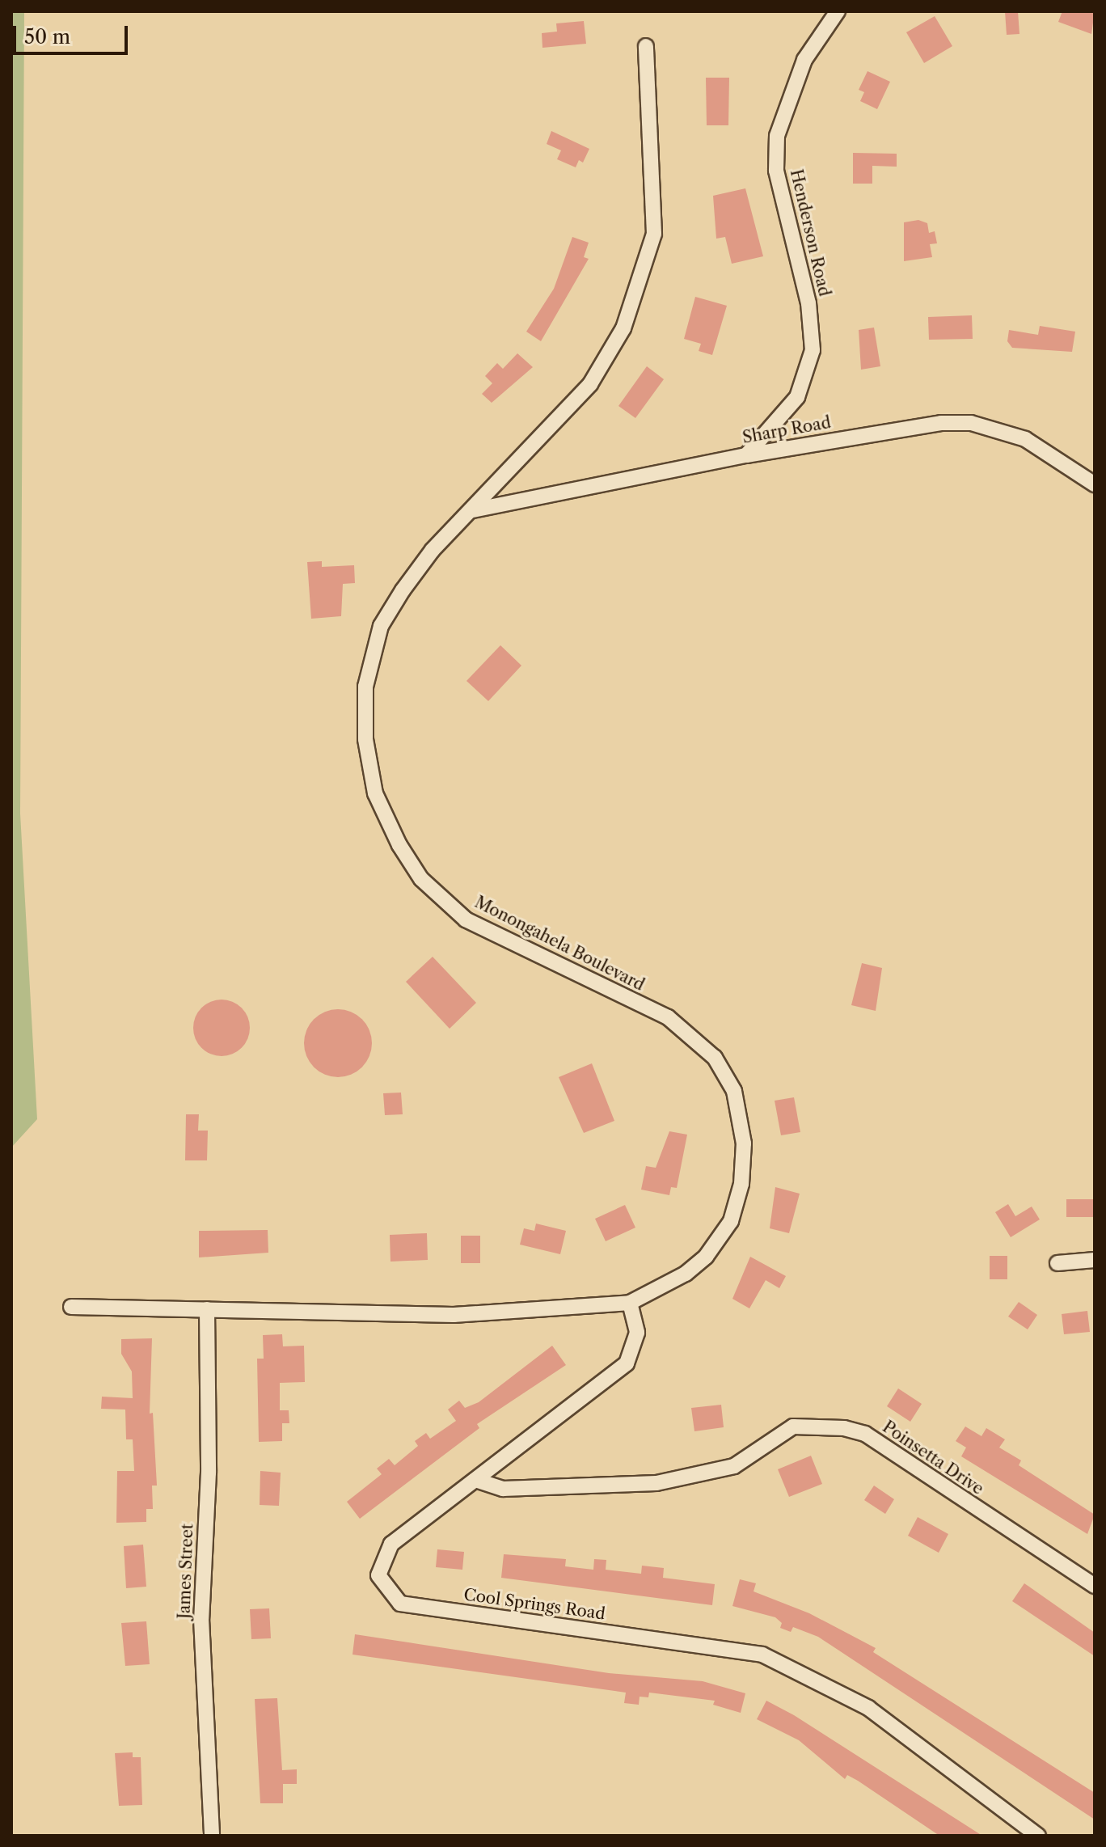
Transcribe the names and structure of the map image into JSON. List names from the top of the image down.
{
  "streets": {
    "street": [
      "Henderson Road",
      "Sharp Road",
      "Monongahela Boulevard",
      "Poinsetta Drive",
      "James Street",
      "Cool Springs Road"
    ]
  },
  "crossings": [
    ["Henderson Road", "Sharp Road"],
    ["Sharp Road", "Monongahela Boulevard"],
    ["Monongahela Boulevard", "James Street"],
    ["Monongahela Boulevard", "Cool Springs Road"],
    ["Poinsetta Drive", "Cool Springs Road"]
  ],
  "scale_bar": "50 m"
}
